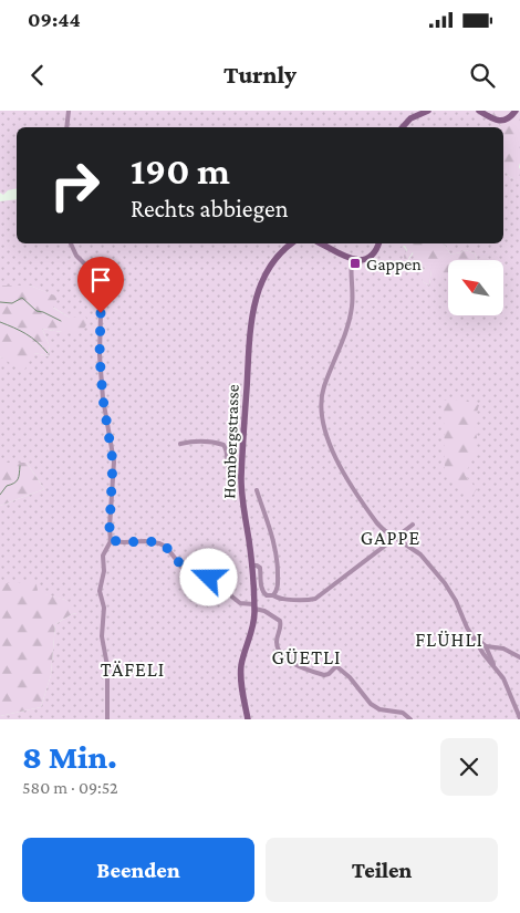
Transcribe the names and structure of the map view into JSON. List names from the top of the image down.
{
  "streets": {
    "street": ["Hombergstrasse"]
  },
  "districts": [
    "GAPPE",
    "FLÜHLI",
    "GÜETLI",
    "TÄFELI"
  ],
  "places": {
    "transit": ["Gappen"]
  },
  "north": "top left",
  "page": {
    "status": "09:44",
    "header": "Turnly",
    "turn": ["190 m", "Rechts abbiegen"],
    "heading": ["8 Min.", "580 m · 09:52"],
    "buttons": ["Beenden", "Teilen"]
  }
}
